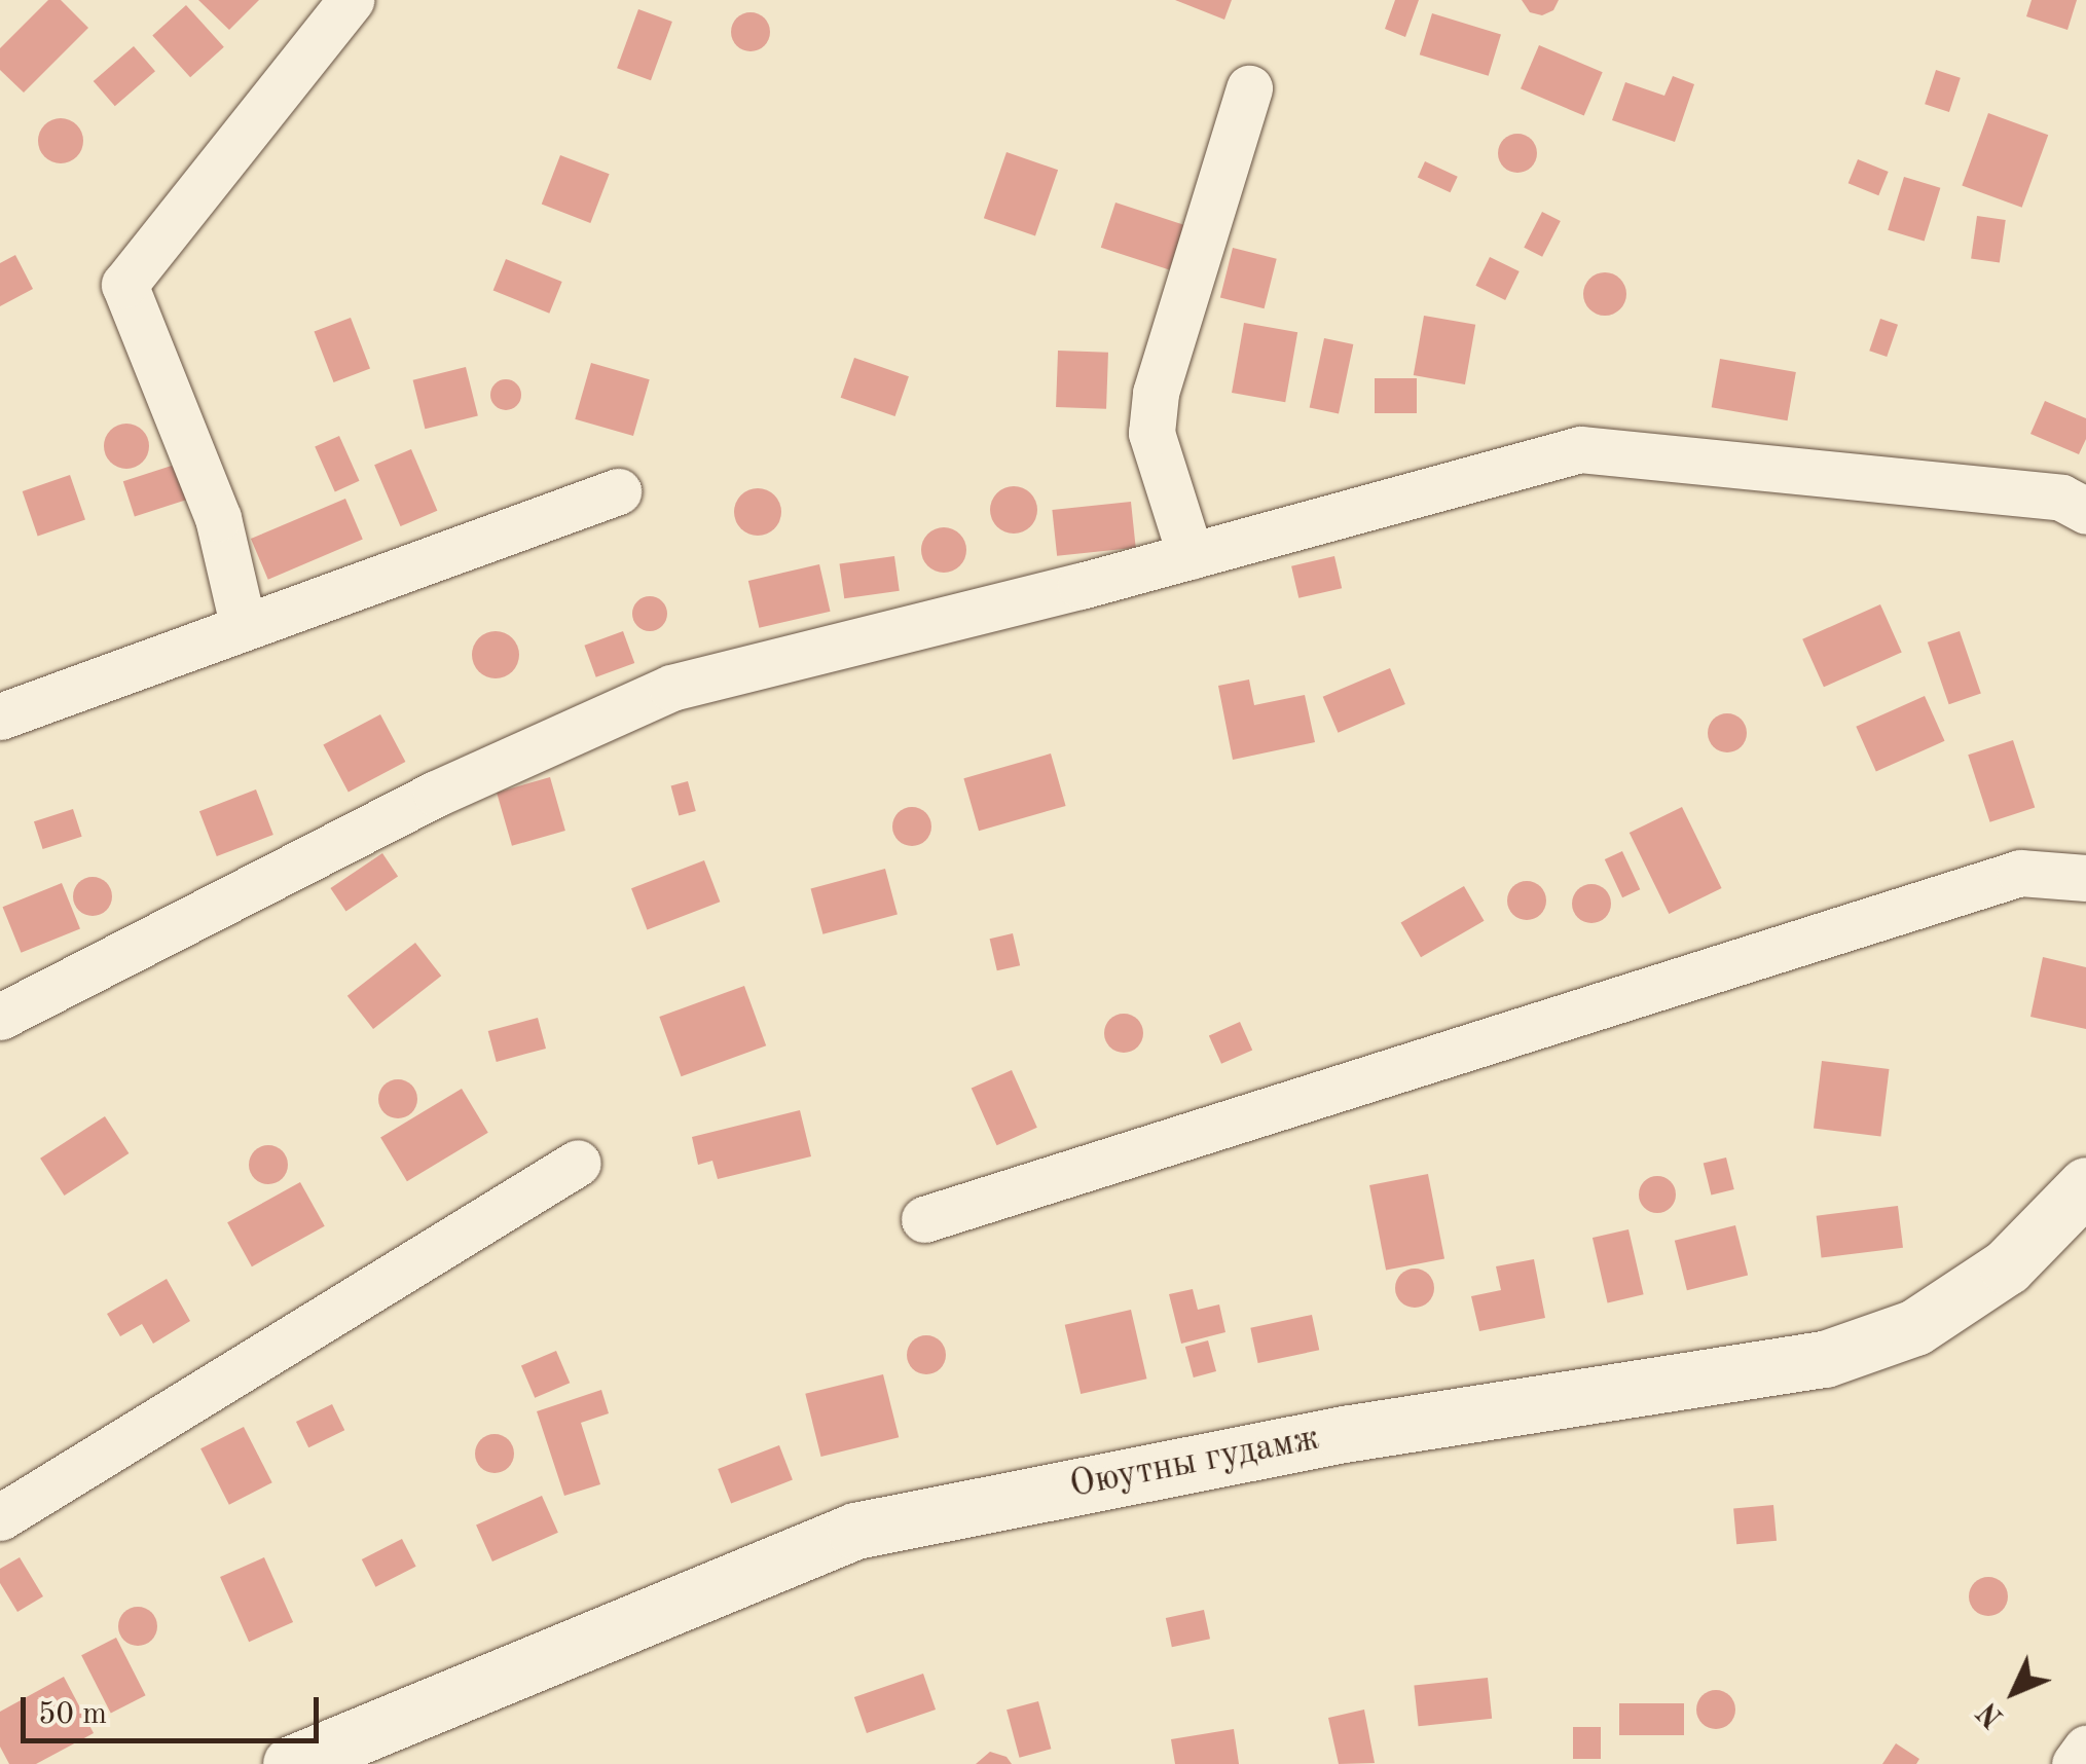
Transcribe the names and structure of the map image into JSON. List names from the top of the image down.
{
  "streets": {
    "street": ["Оюутны гудамж"]
  },
  "scale_bar": "50 m",
  "north": "bottom left"
}
